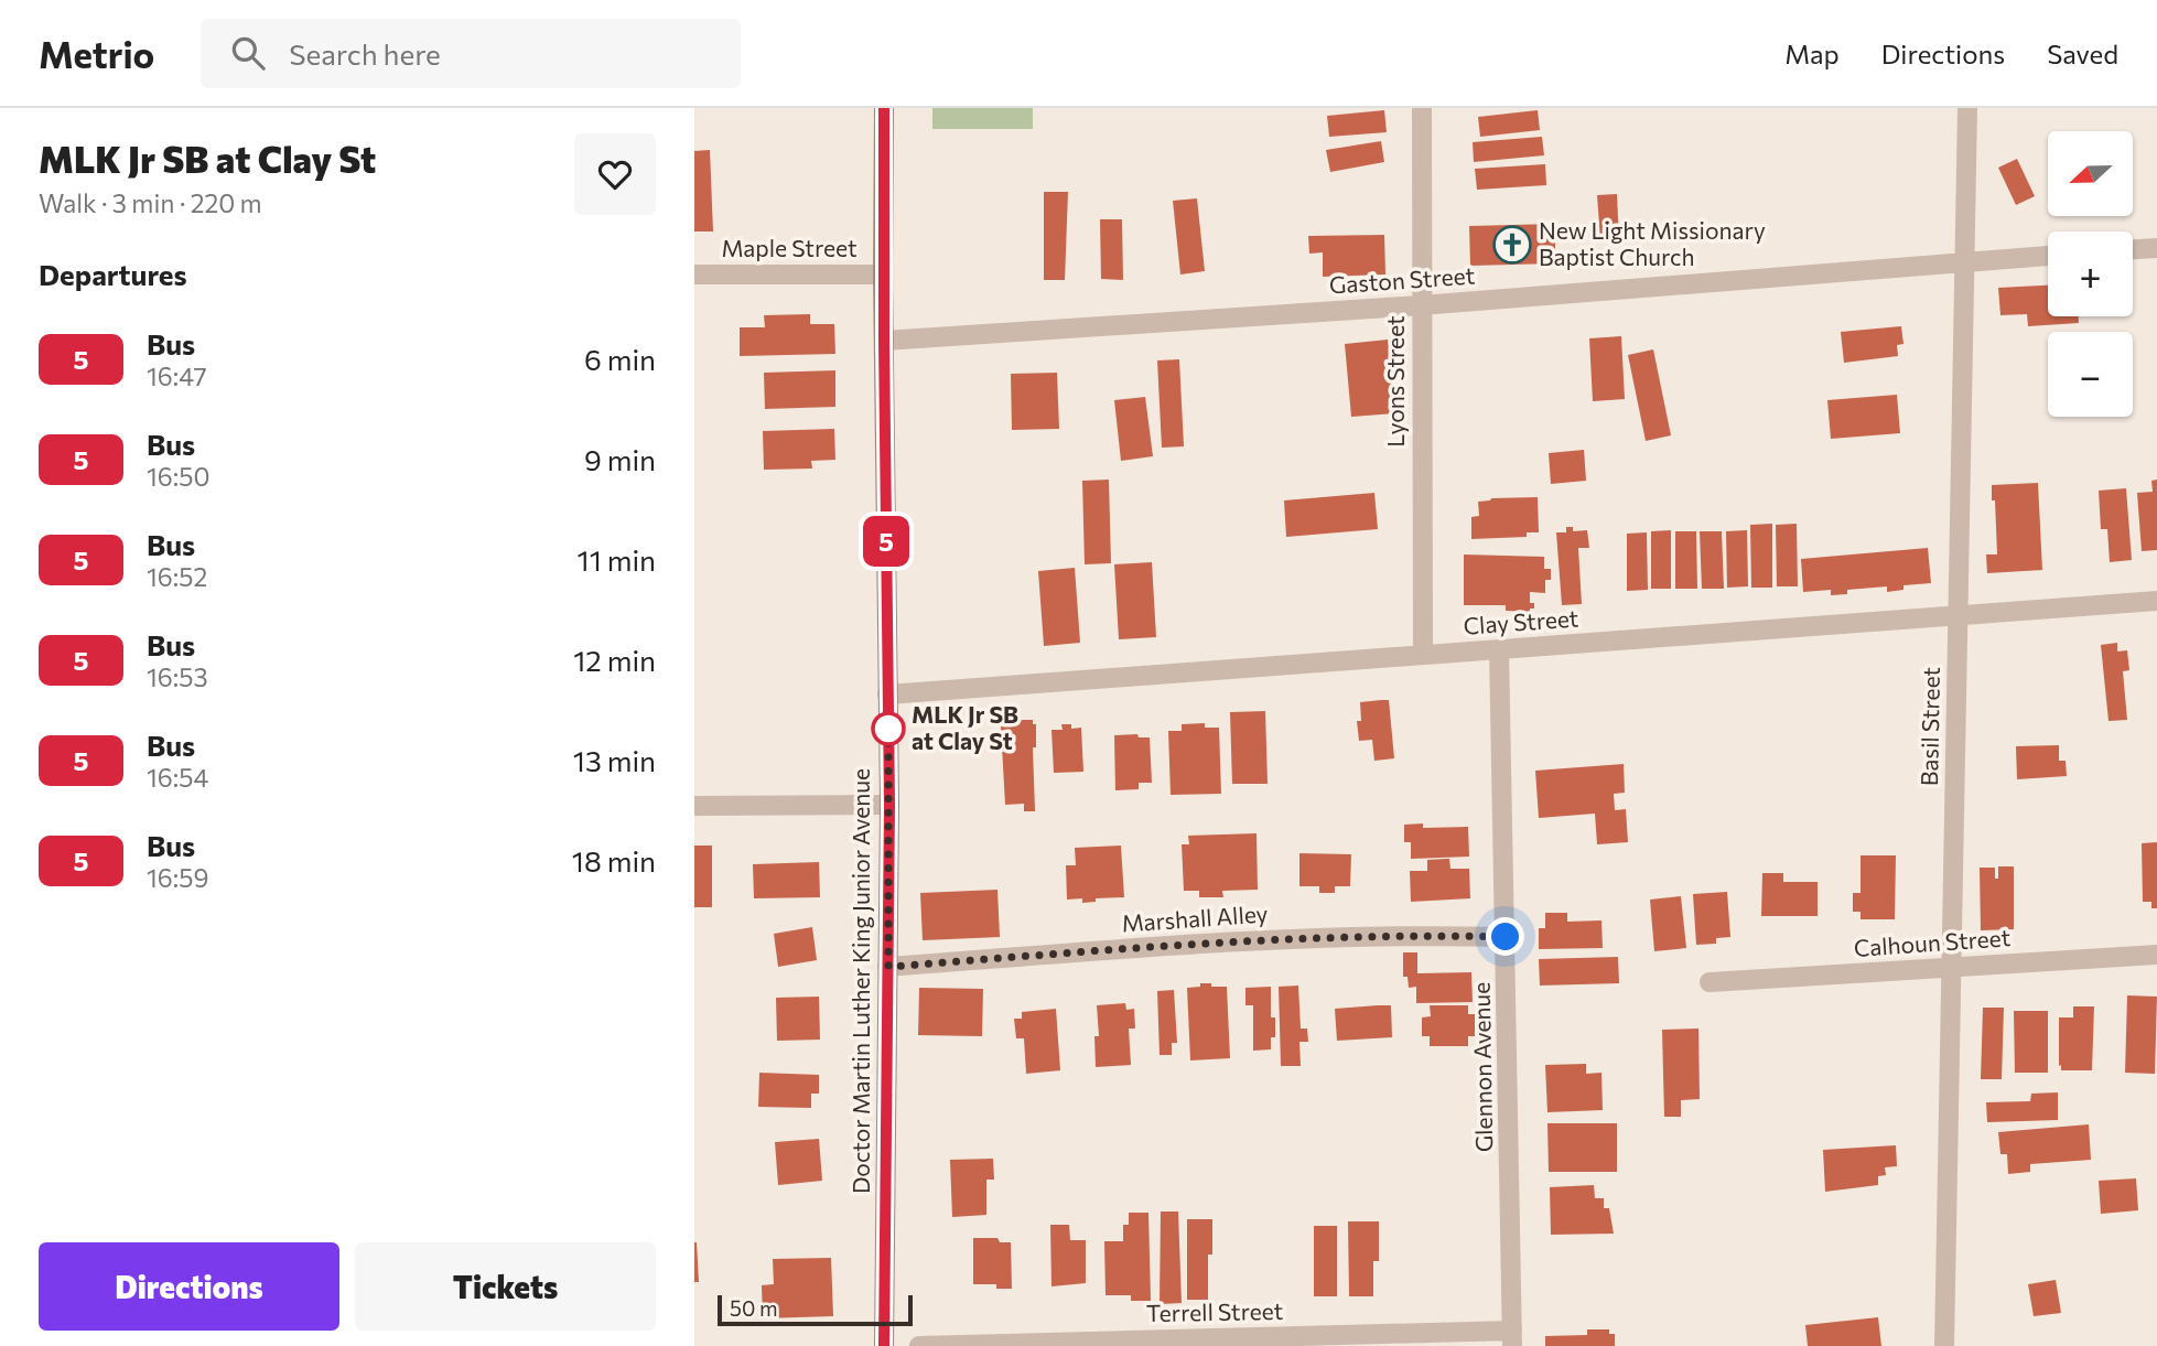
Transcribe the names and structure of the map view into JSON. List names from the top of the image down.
{
  "streets": {
    "main road": ["Doctor Martin Luther King Junior Avenue"],
    "street": [
      "Maple Street",
      "Gaston Street",
      "Lyons Street",
      "Clay Street",
      "Basil Street",
      "Marshall Alley",
      "Calhoun Street",
      "Glennon Avenue",
      "Terrell Street"
    ]
  },
  "crossings": [
    ["Maple Street", "Doctor Martin Luther King Junior Avenue"],
    ["Gaston Street", "Lyons Street"],
    ["Gaston Street", "Basil Street"],
    ["Gaston Street", "Doctor Martin Luther King Junior Avenue"],
    ["Lyons Street", "Clay Street"],
    ["Clay Street", "Basil Street"],
    ["Clay Street", "Doctor Martin Luther King Junior Avenue"],
    ["Clay Street", "Glennon Avenue"],
    ["Basil Street", "Calhoun Street"],
    ["Marshall Alley", "Doctor Martin Luther King Junior Avenue"],
    ["Marshall Alley", "Glennon Avenue"],
    ["Glennon Avenue", "Terrell Street"]
  ],
  "places": {
    "church": ["New Light Missionary Baptist Church"],
    "other": ["MLK Jr SB at Clay St"]
  },
  "lines": ["bus line 5"],
  "scale_bar": "50 m",
  "north": "left",
  "page": {
    "header": "Metrio",
    "search": "Search here",
    "nav": ["Map", "Directions", "Saved"],
    "heading": [
      ["MLK Jr SB at Clay St", "Walk · 3 min · 220 m"],
      "Departures"
    ],
    "on_map": "5",
    "map_buttons": ["+", "−"],
    "list": [
      {
        "mark": "5",
        "name": "Bus",
        "note": "16:47",
        "value": "6 min"
      },
      {
        "mark": "5",
        "name": "Bus",
        "note": "16:50",
        "value": "9 min"
      },
      {
        "mark": "5",
        "name": "Bus",
        "note": "16:52",
        "value": "11 min"
      },
      {
        "mark": "5",
        "name": "Bus",
        "note": "16:53",
        "value": "12 min"
      },
      {
        "mark": "5",
        "name": "Bus",
        "note": "16:54",
        "value": "13 min"
      },
      {
        "mark": "5",
        "name": "Bus",
        "note": "16:59",
        "value": "18 min"
      }
    ],
    "buttons": ["Directions", "Tickets"],
    "scale": "50 m"
  }
}
